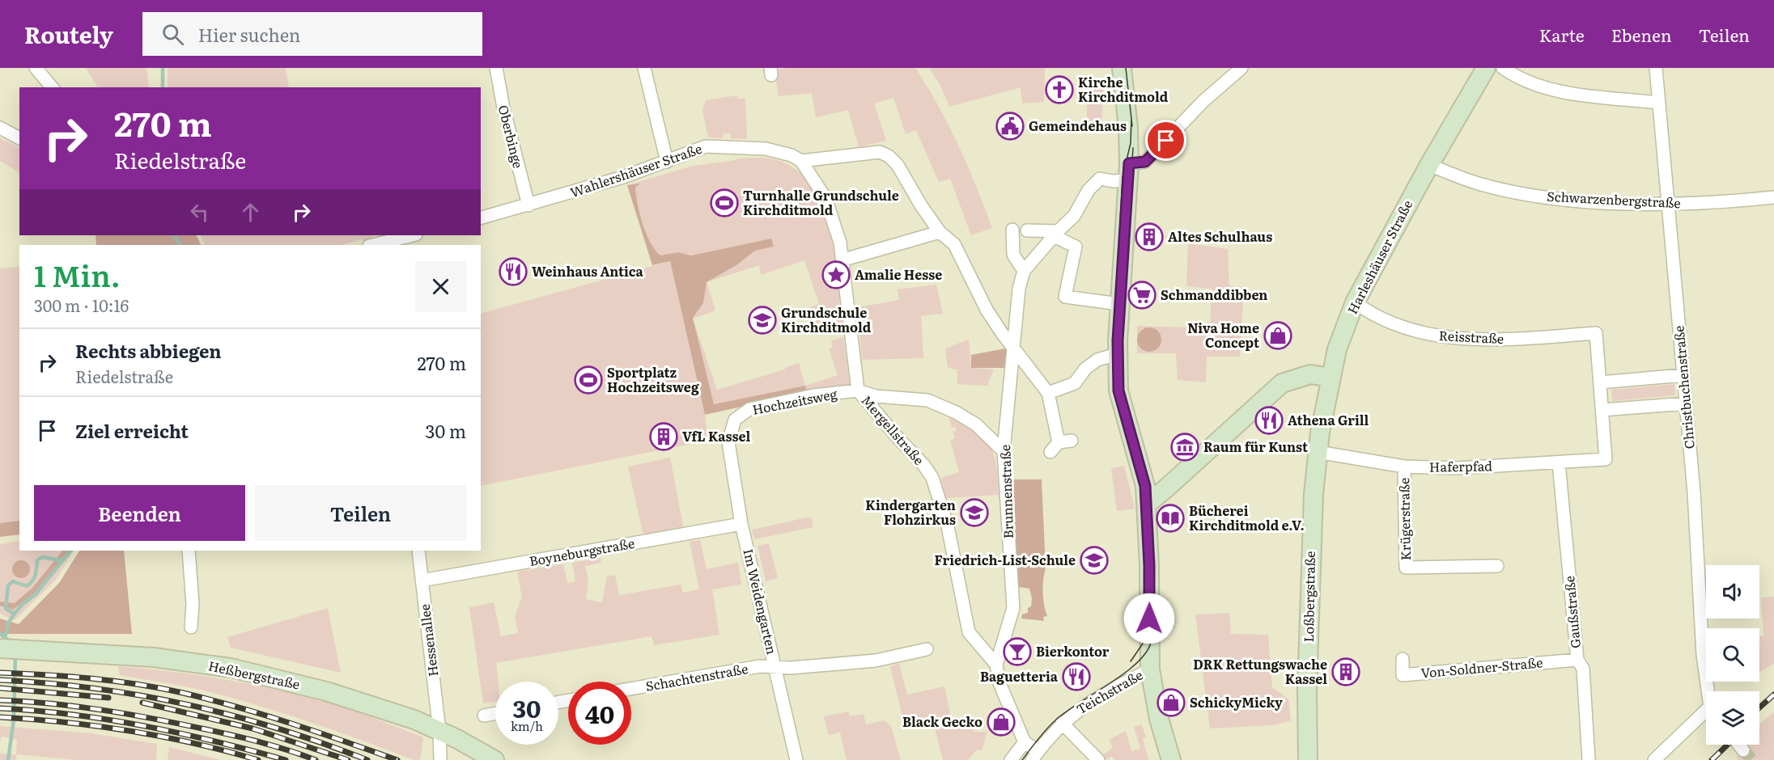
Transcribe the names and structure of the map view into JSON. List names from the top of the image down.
{
  "streets": {
    "main road": ["Harleshäuser Straße", "Loßbergstraße", "Heßbergstraße"],
    "street": [
      "Oberbinge",
      "Wahlershäuser Straße",
      "Schwarzenbergstraße",
      "Reisstraße",
      "Christbuchenstraße",
      "Hochzeitsweg",
      "Mergellstraße",
      "Haferpfad",
      "Brunnenstraße",
      "Krügerstraße",
      "Boyneburgstraße",
      "Im Weidengarten",
      "Gaußstraße",
      "Hessenallee",
      "Von-Soldner-Straße",
      "Schachtenstraße",
      "Teichstraße"
    ]
  },
  "crossings": [
    ["Oberbinge", "Wahlershäuser Straße"],
    ["Wahlershäuser Straße", "Mergellstraße"],
    ["Schwarzenbergstraße", "Harleshäuser Straße"],
    ["Schwarzenbergstraße", "Christbuchenstraße"],
    ["Harleshäuser Straße", "Reisstraße"],
    ["Harleshäuser Straße", "Loßbergstraße"],
    ["Hochzeitsweg", "Mergellstraße"],
    ["Hochzeitsweg", "Brunnenstraße"],
    ["Hochzeitsweg", "Im Weidengarten"],
    ["Mergellstraße", "Brunnenstraße"],
    ["Haferpfad", "Krügerstraße"],
    ["Haferpfad", "Loßbergstraße"],
    ["Haferpfad", "Gaußstraße"],
    ["Boyneburgstraße", "Im Weidengarten"],
    ["Boyneburgstraße", "Hessenallee"],
    ["Im Weidengarten", "Schachtenstraße"],
    ["Gaußstraße", "Von-Soldner-Straße"],
    ["Hessenallee", "Heßbergstraße"]
  ],
  "places": {
    "church": ["Kirche Kirchditmold"],
    "public building": ["Gemeindehaus"],
    "sports": ["Turnhalle Grundschule Kirchditmold", "Sportplatz Hochzeitsweg"],
    "building": ["Altes Schulhaus", "VfL Kassel", "DRK Rettungswache Kassel"],
    "restaurant": ["Weinhaus Antica", "Athena Grill", "Baguetteria"],
    "place": ["Amalie Hesse"],
    "supermarket": ["Schmanddibben"],
    "school or university": ["Grundschule Kirchditmold", "Kindergarten Flohzirkus", "Friedrich-List-Schule"],
    "shop": ["Niva Home Concept", "SchickyMicky", "Black Gecko"],
    "museum": ["Raum für Kunst"],
    "library": ["Bücherei Kirchditmold e.V."],
    "bar": ["Bierkontor"]
  },
  "page": {
    "header": "Routely",
    "search": "Hier suchen",
    "nav": ["Karte", "Ebenen", "Teilen"],
    "turn": ["270 m", "Riedelstraße"],
    "heading": ["1 Min.", "300 m · 10:16"],
    "list": [
      {
        "name": "Rechts abbiegen",
        "note": "Riedelstraße",
        "value": "270 m"
      },
      {
        "name": "Ziel erreicht",
        "value": "30 m"
      }
    ],
    "buttons": ["Beenden", "Teilen"],
    "speed": "30 km/h",
    "limit": "40"
  }
}
